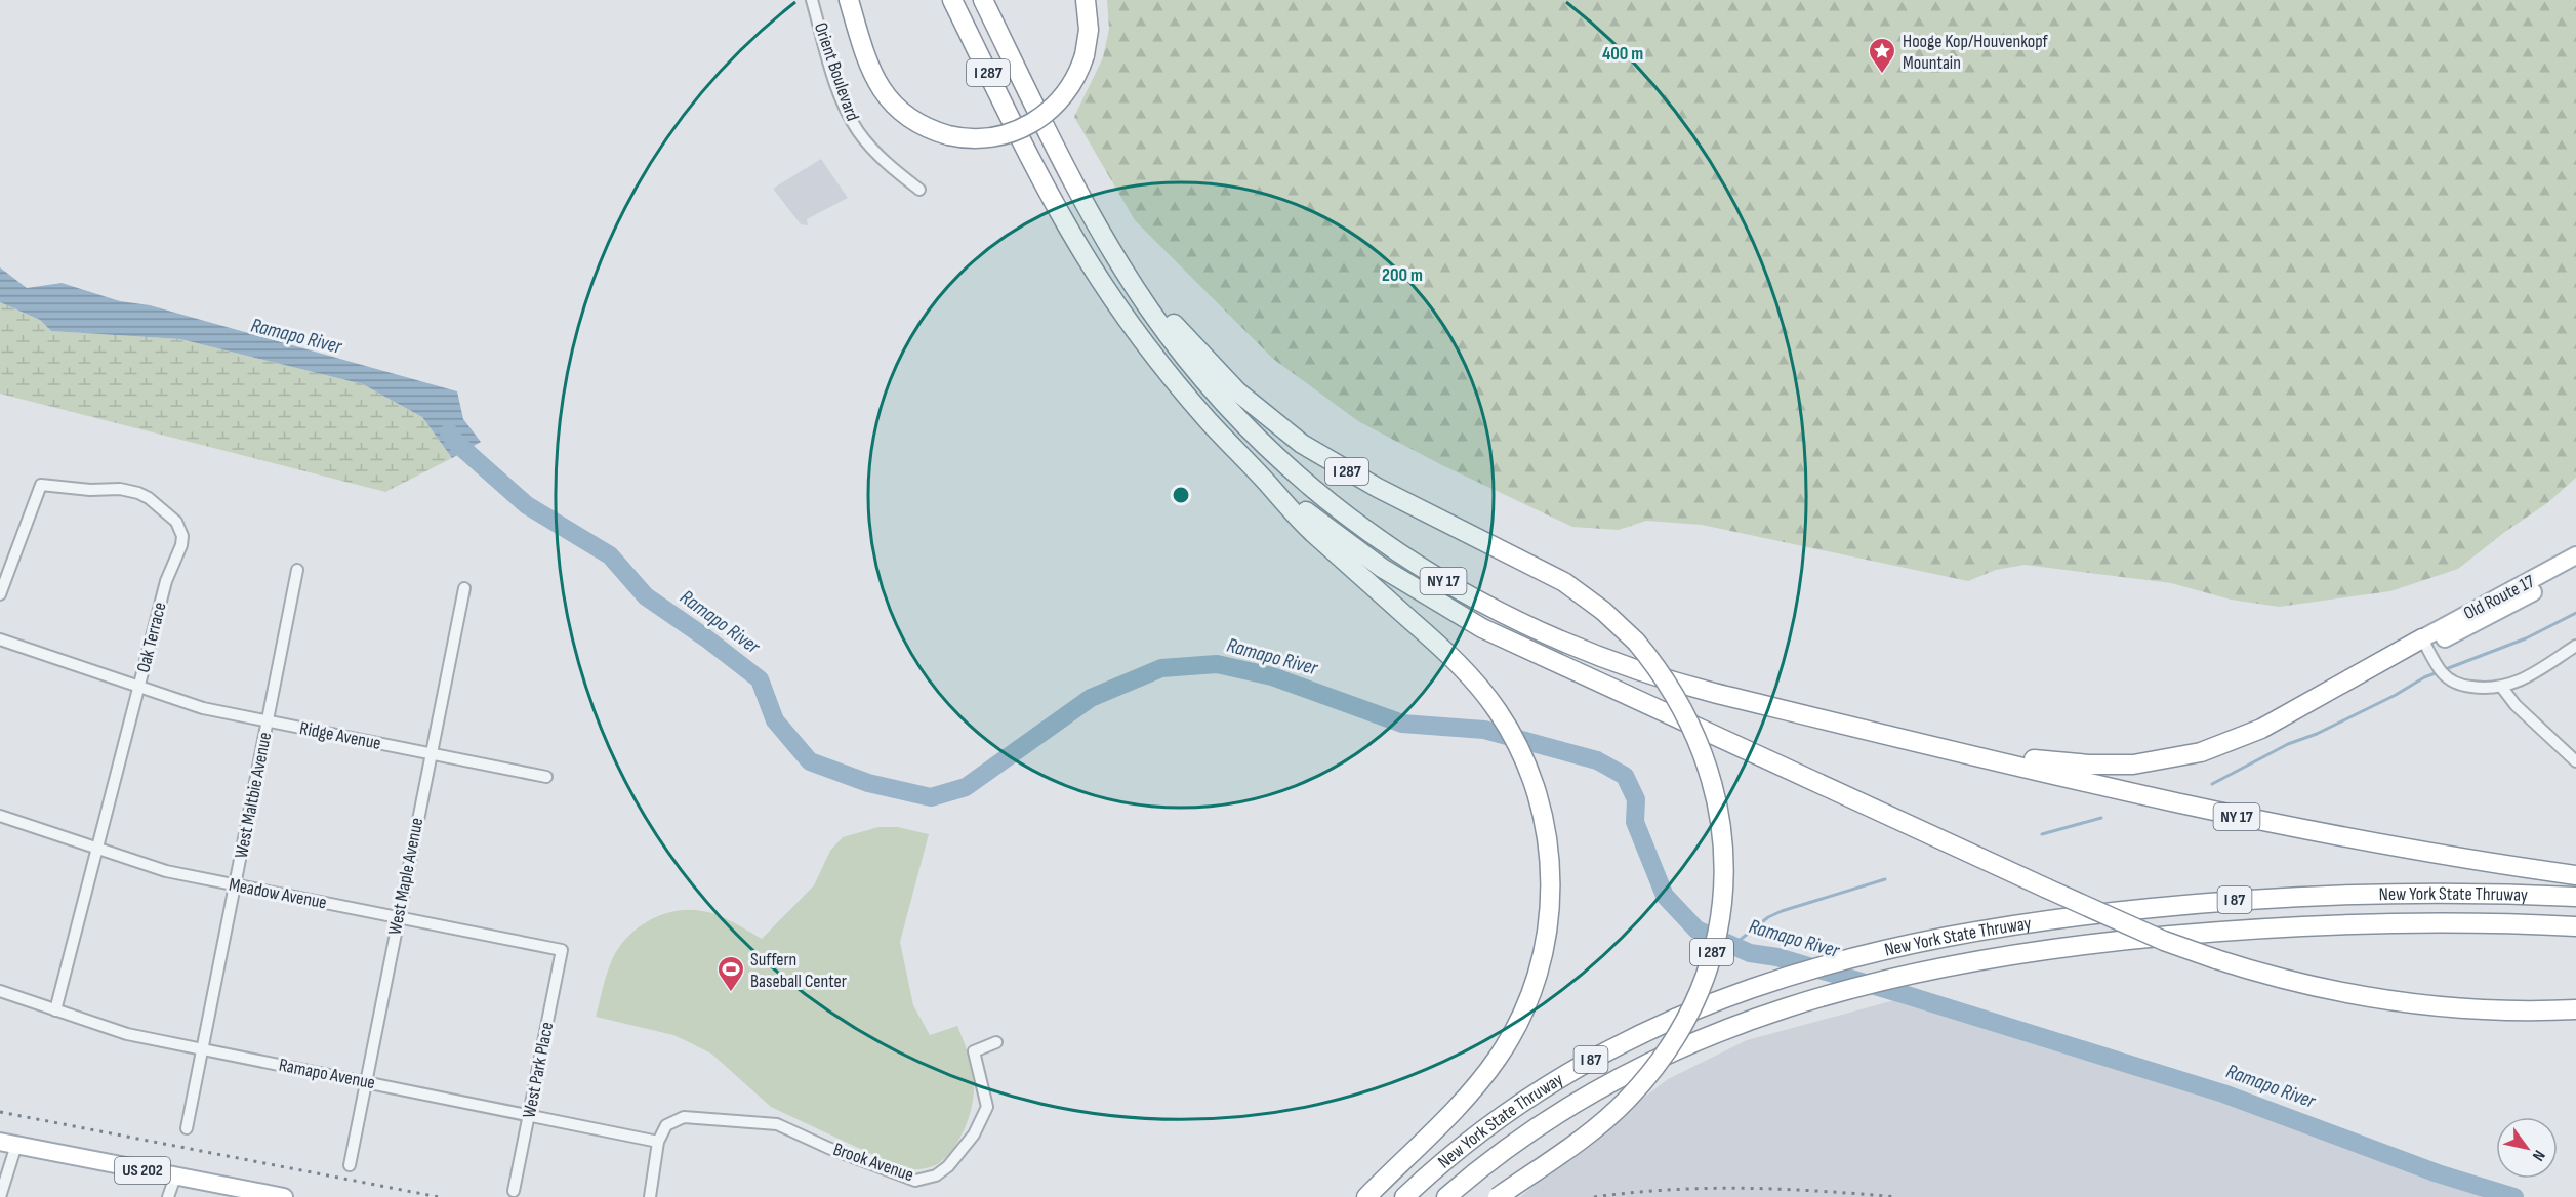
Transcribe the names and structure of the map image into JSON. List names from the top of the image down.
{
  "streets": {
    "highway": [
      "I 287",
      "NY 17",
      "New York State Thruway",
      "I 87"
    ],
    "main road": ["Old Route 17", "US 202"],
    "street": [
      "Orient Boulevard",
      "Oak Terrace",
      "Ridge Avenue",
      "West Maltbie Avenue",
      "West Maple Avenue",
      "Meadow Avenue",
      "West Park Place",
      "Ramapo Avenue",
      "Brook Avenue"
    ]
  },
  "crossings": [
    ["I 287", "NY 17"],
    ["Oak Terrace", "Ridge Avenue"],
    ["Oak Terrace", "Meadow Avenue"],
    ["Oak Terrace", "Ramapo Avenue"],
    ["Ridge Avenue", "West Maltbie Avenue"],
    ["Ridge Avenue", "West Maple Avenue"],
    ["West Maltbie Avenue", "Meadow Avenue"],
    ["West Maltbie Avenue", "Ramapo Avenue"],
    ["West Maple Avenue", "Meadow Avenue"],
    ["West Maple Avenue", "Ramapo Avenue"],
    ["Meadow Avenue", "West Park Place"],
    ["West Park Place", "Ramapo Avenue"],
    ["Ramapo Avenue", "Brook Avenue"]
  ],
  "water": ["Ramapo River"],
  "places": {
    "place": ["Hooge Kop/Houvenkopf Mountain"],
    "sports": ["Suffern Baseball Center"]
  },
  "north": "bottom right",
  "rings": ["400 m", "200 m"]
}
